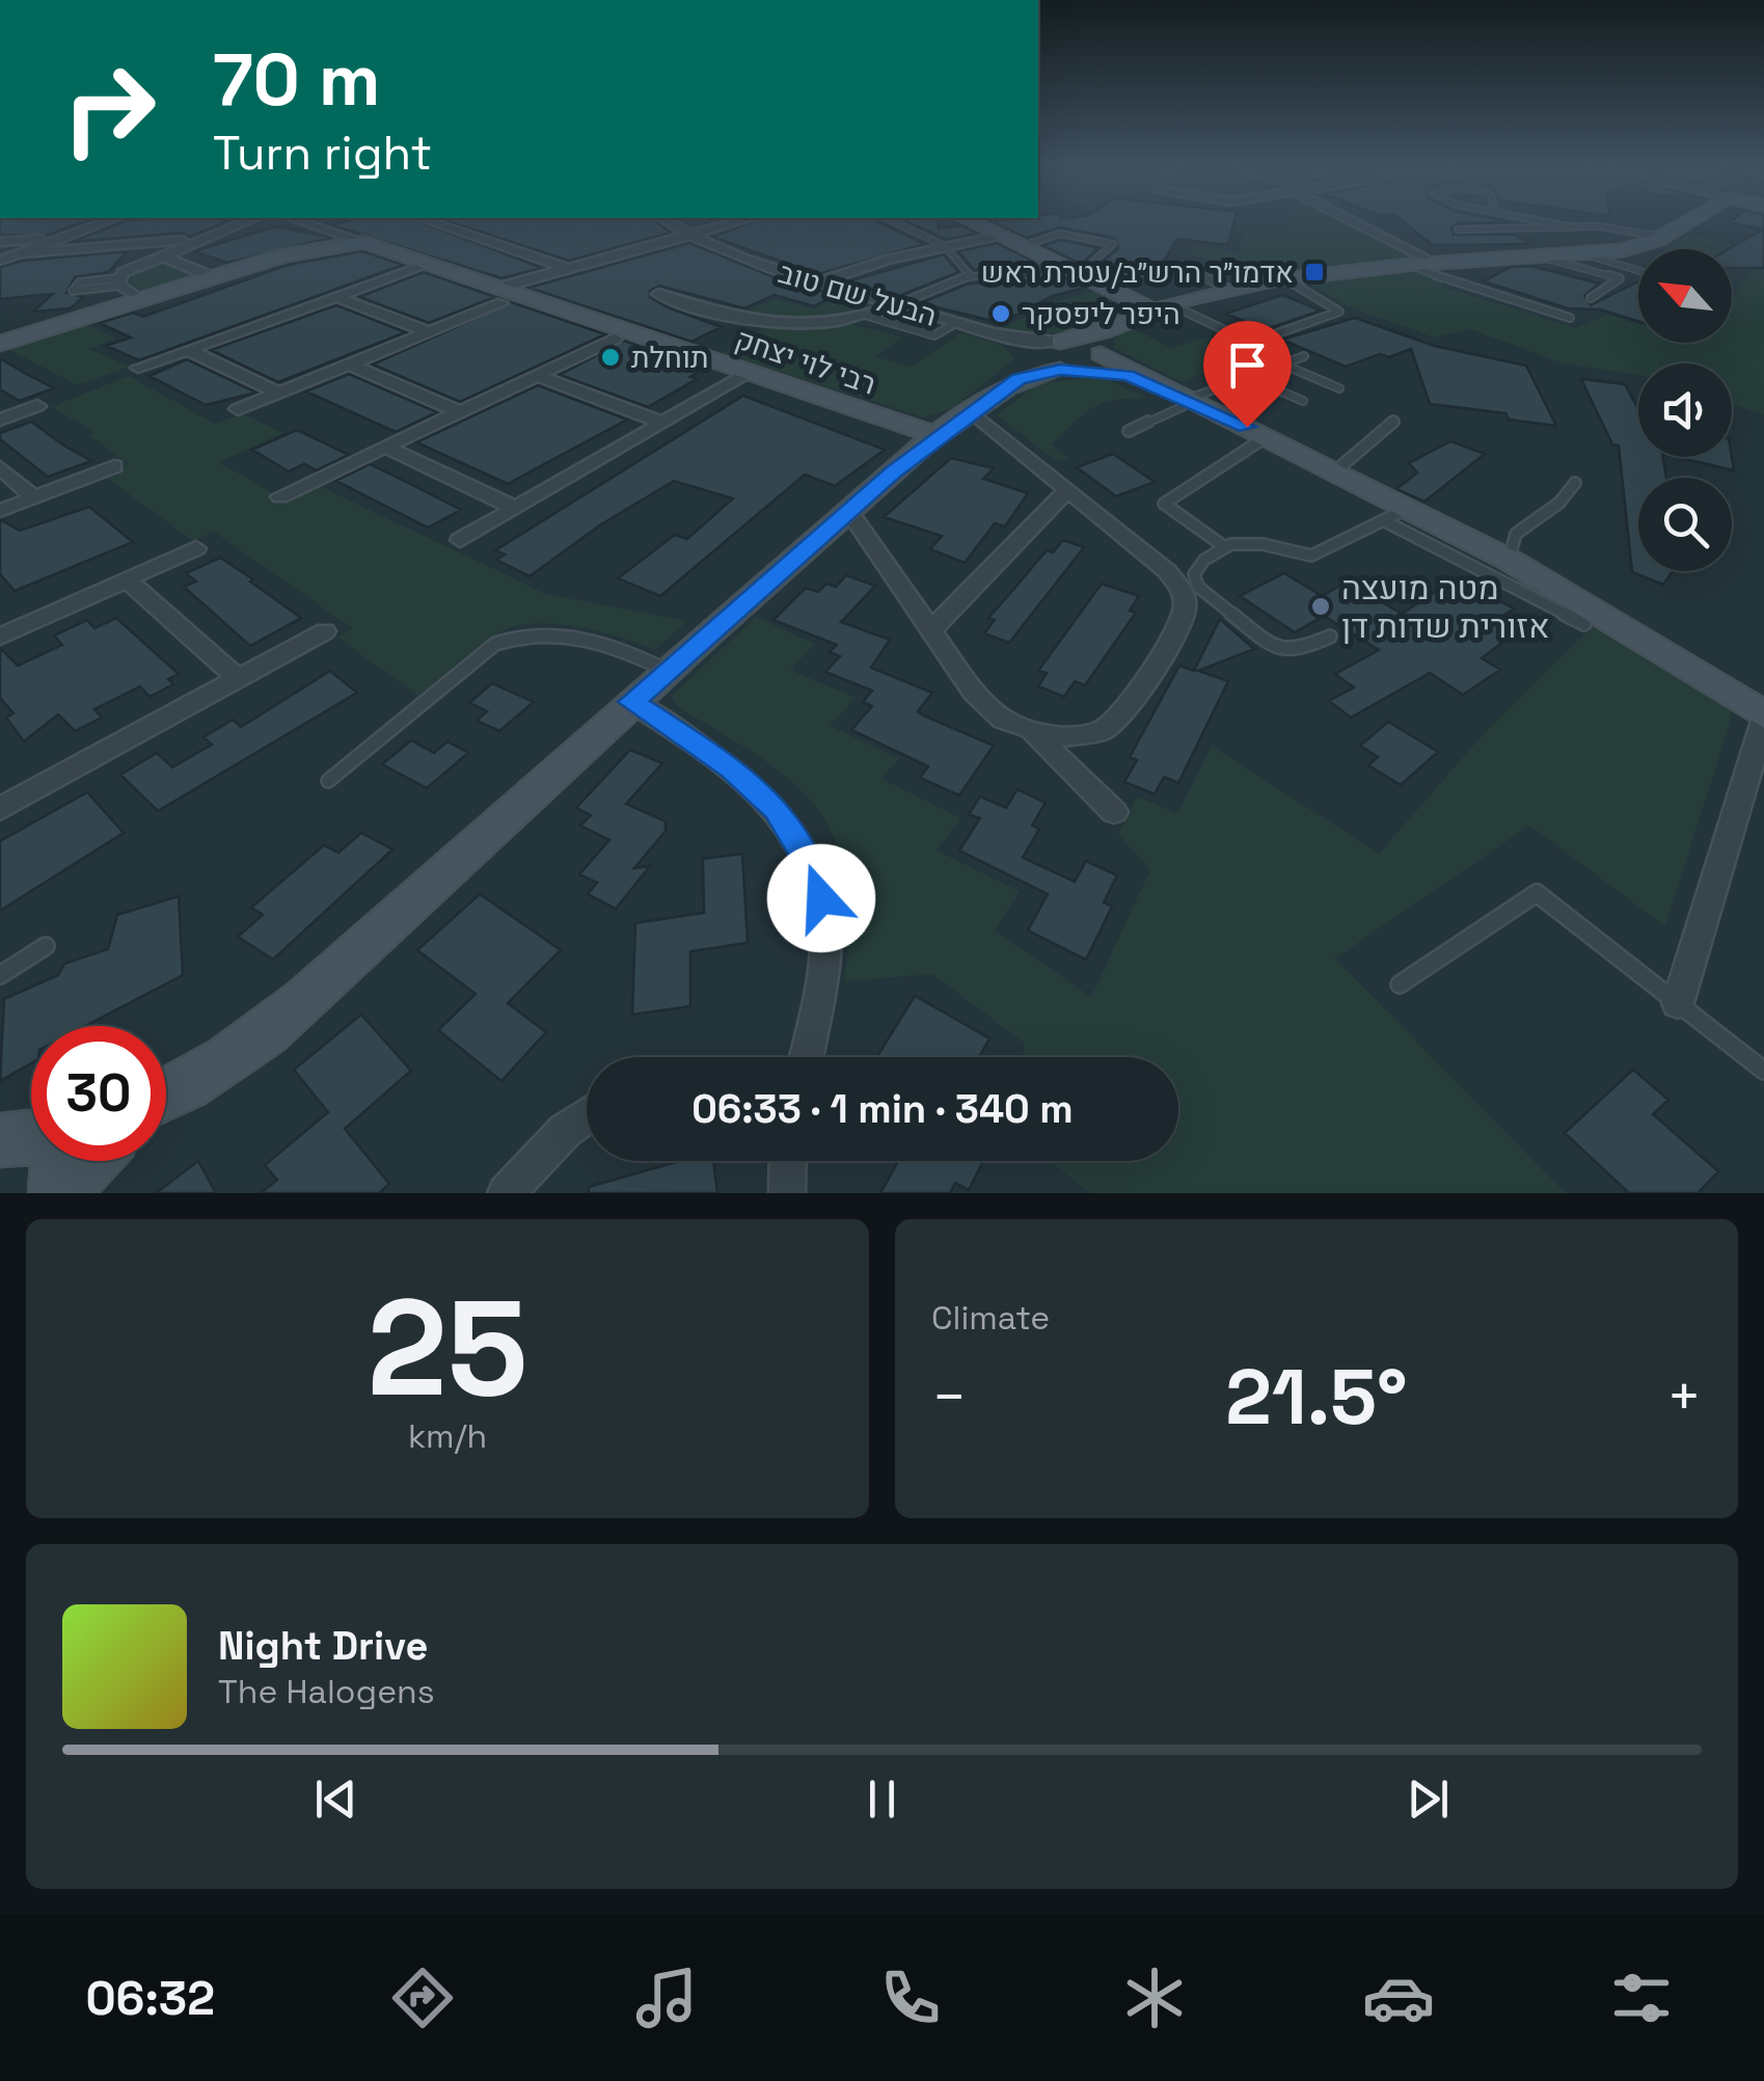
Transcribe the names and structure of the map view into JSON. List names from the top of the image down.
{
  "streets": {
    "street": ["הבעל שם טוב", "רבי לוי יצחק"]
  },
  "places": {
    "transit": ["אדמו״ר הרש״ב/עטרת ראש"],
    "other": ["היפר ליפסקר", "תוחלת", "מטה מועצה אזורית שדות דן"]
  },
  "north": "top left",
  "page": {
    "turn": ["70 m", "Turn right"],
    "limit": "30",
    "trip": "06:33 · 1 min · 340 m",
    "tile": [
      ["25", "km/h"],
      "Climate"
    ],
    "heat": ["−", "21.5°", "+"],
    "song": ["Night Drive", "The Halogens"],
    "tabs": "06:32"
  }
}
